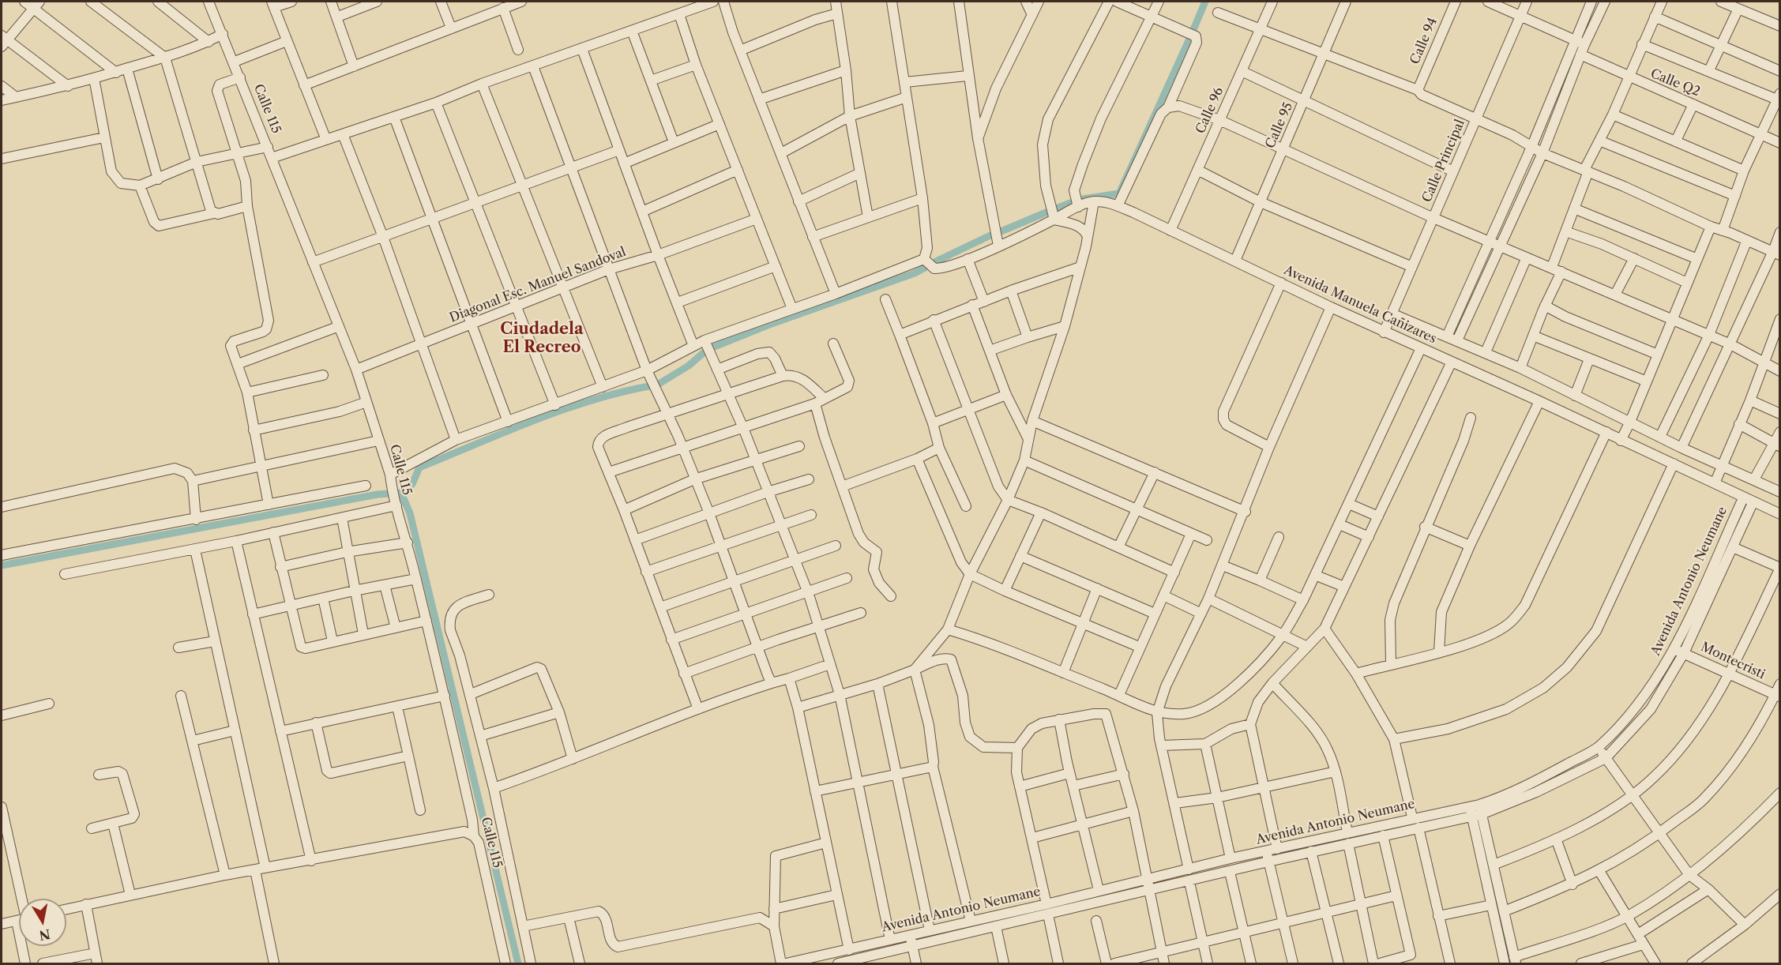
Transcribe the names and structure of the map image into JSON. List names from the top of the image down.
{
  "streets": {
    "street": [
      "Calle 94",
      "Calle Q2",
      "Calle 115",
      "Calle 96",
      "Calle 95",
      "Calle Principal",
      "Diagonal Esc. Manuel Sandoval",
      "Avenida Manuela Cañizares",
      "Avenida Antonio Neumane",
      "Montecristi"
    ]
  },
  "crossings": [
    ["Calle 115", "Diagonal Esc. Manuel Sandoval"],
    ["Calle 96", "Avenida Manuela Cañizares"],
    ["Calle 95", "Avenida Manuela Cañizares"],
    ["Calle Principal", "Avenida Manuela Cañizares"],
    ["Avenida Manuela Cañizares", "Avenida Antonio Neumane"],
    ["Avenida Antonio Neumane", "Montecristi"]
  ],
  "districts": ["Ciudadela El Recreo"],
  "north": "bottom"
}
